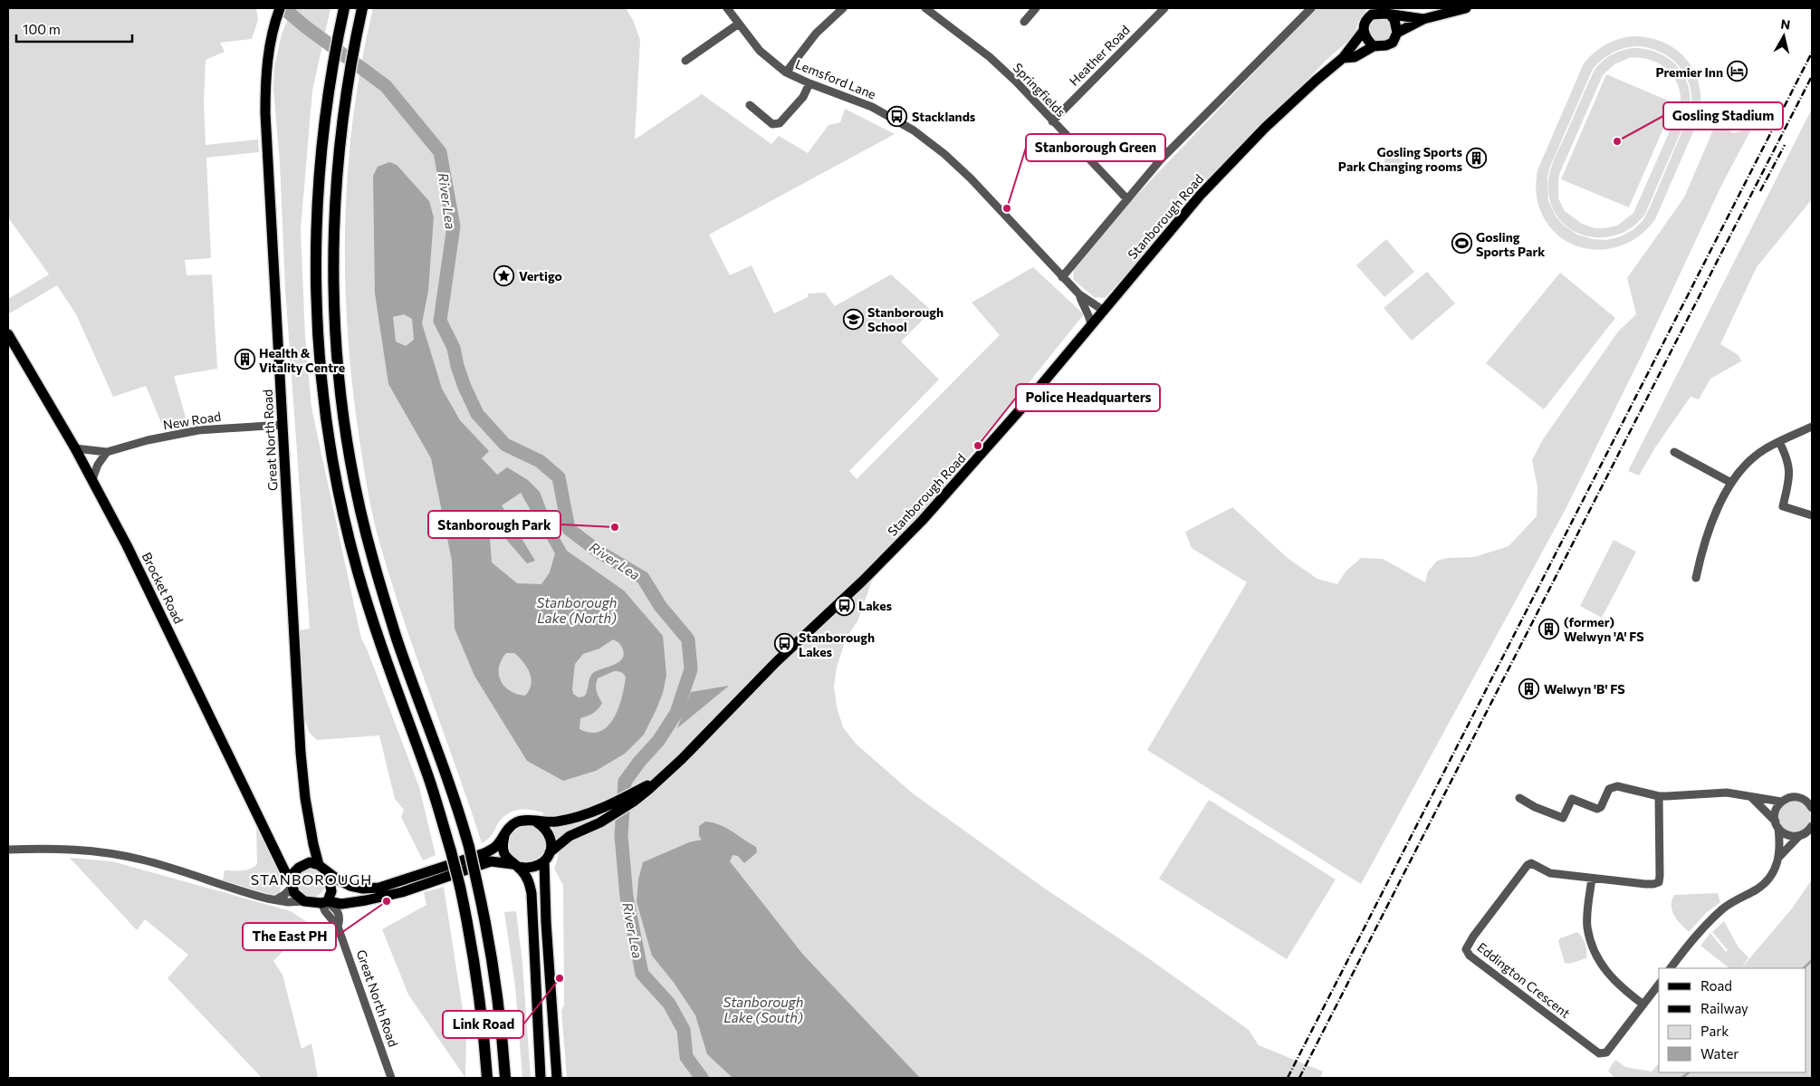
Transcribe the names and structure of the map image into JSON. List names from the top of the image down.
{
  "streets": {
    "main road": ["Stanborough Road", "Great North Road", "Brocket Road"],
    "street": [
      "Heather Road",
      "Lemsford Lane",
      "Springfields",
      "New Road",
      "Eddington Crescent"
    ]
  },
  "crossings": [
    ["Heather Road", "Springfields"],
    ["Lemsford Lane", "Stanborough Road"],
    ["New Road", "Great North Road"],
    ["New Road", "Brocket Road"],
    ["Great North Road", "Brocket Road"]
  ],
  "districts": ["STANBOROUGH"],
  "water": ["River Lea", "Stanborough Lake (North)", "Stanborough Lake (South)"],
  "places": {
    "hotel": ["Premier Inn"],
    "bus stop": ["Stacklands", "Lakes", "Stanborough Lakes"],
    "other": [
      "Gosling Stadium",
      "Stanborough Green",
      "Police Headquarters",
      "Stanborough Park",
      "The East PH",
      "Link Road"
    ],
    "building": [
      "Gosling Sports Park Changing rooms",
      "Health & Vitality Centre",
      "(former) Welwyn 'A' FS",
      "Welwyn 'B' FS"
    ],
    "sports": ["Gosling Sports Park"],
    "place": ["Vertigo"],
    "school or university": ["Stanborough School"]
  },
  "legend": [
    "Road",
    "Railway",
    "Park",
    "Water"
  ],
  "scale_bar": "100 m",
  "north": "top"
}
